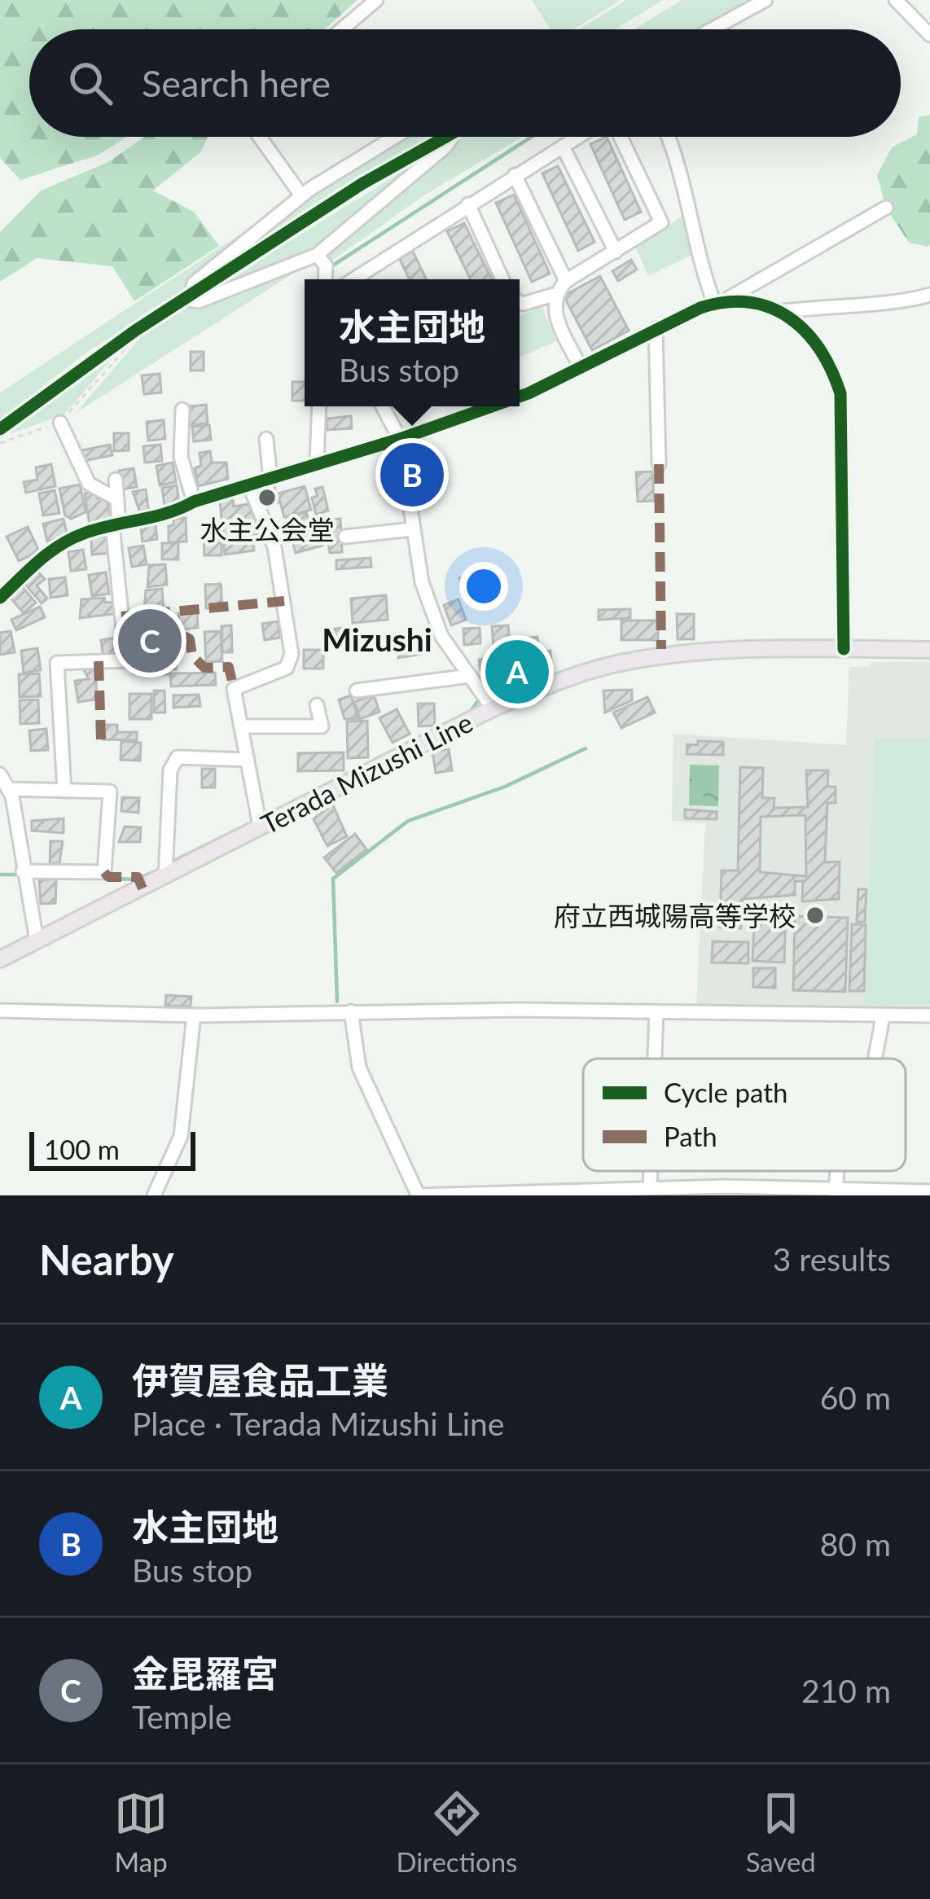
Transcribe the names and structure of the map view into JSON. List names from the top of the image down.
{
  "streets": {
    "main road": ["Terada Mizushi Line"]
  },
  "districts": ["Mizushi"],
  "places": ["水主公会堂", "府立西城陽高等学校"],
  "legend": ["Cycle path", "Path"],
  "scale_bar": "100 m",
  "page": {
    "search": "Search here",
    "popup": ["水主団地", "Bus stop"],
    "pins": ["B", "C", "A"],
    "scale": "100 m",
    "heading": ["Nearby", "3 results"],
    "list": [
      {
        "mark": "A",
        "name": "伊賀屋食品工業",
        "note": "Place · Terada Mizushi Line",
        "value": "60 m"
      },
      {
        "mark": "B",
        "name": "水主団地",
        "note": "Bus stop",
        "value": "80 m"
      },
      {
        "mark": "C",
        "name": "金毘羅宮",
        "note": "Temple",
        "value": "210 m"
      }
    ],
    "nav": ["Map", "Directions", "Saved"]
  }
}
